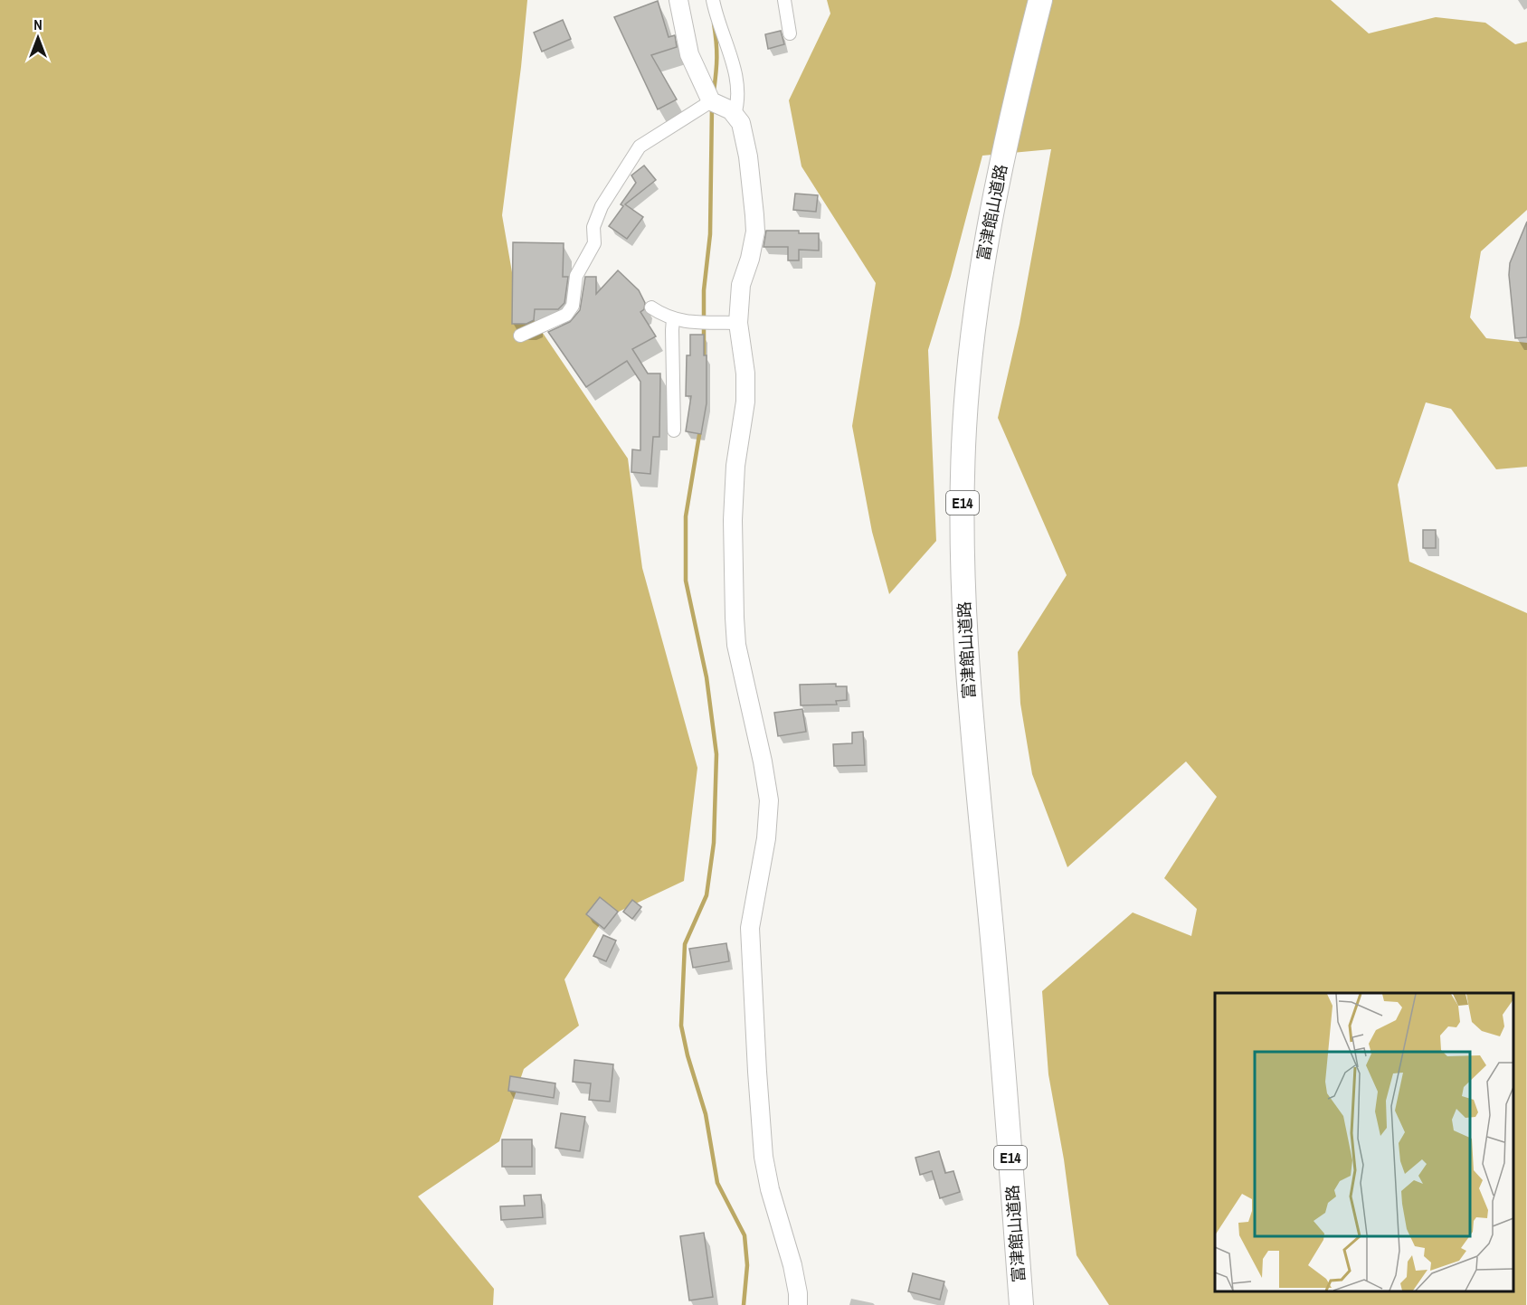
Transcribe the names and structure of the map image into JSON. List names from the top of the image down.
{
  "streets": {
    "highway": ["富津館山道路", "E14"]
  },
  "north": "top"
}
